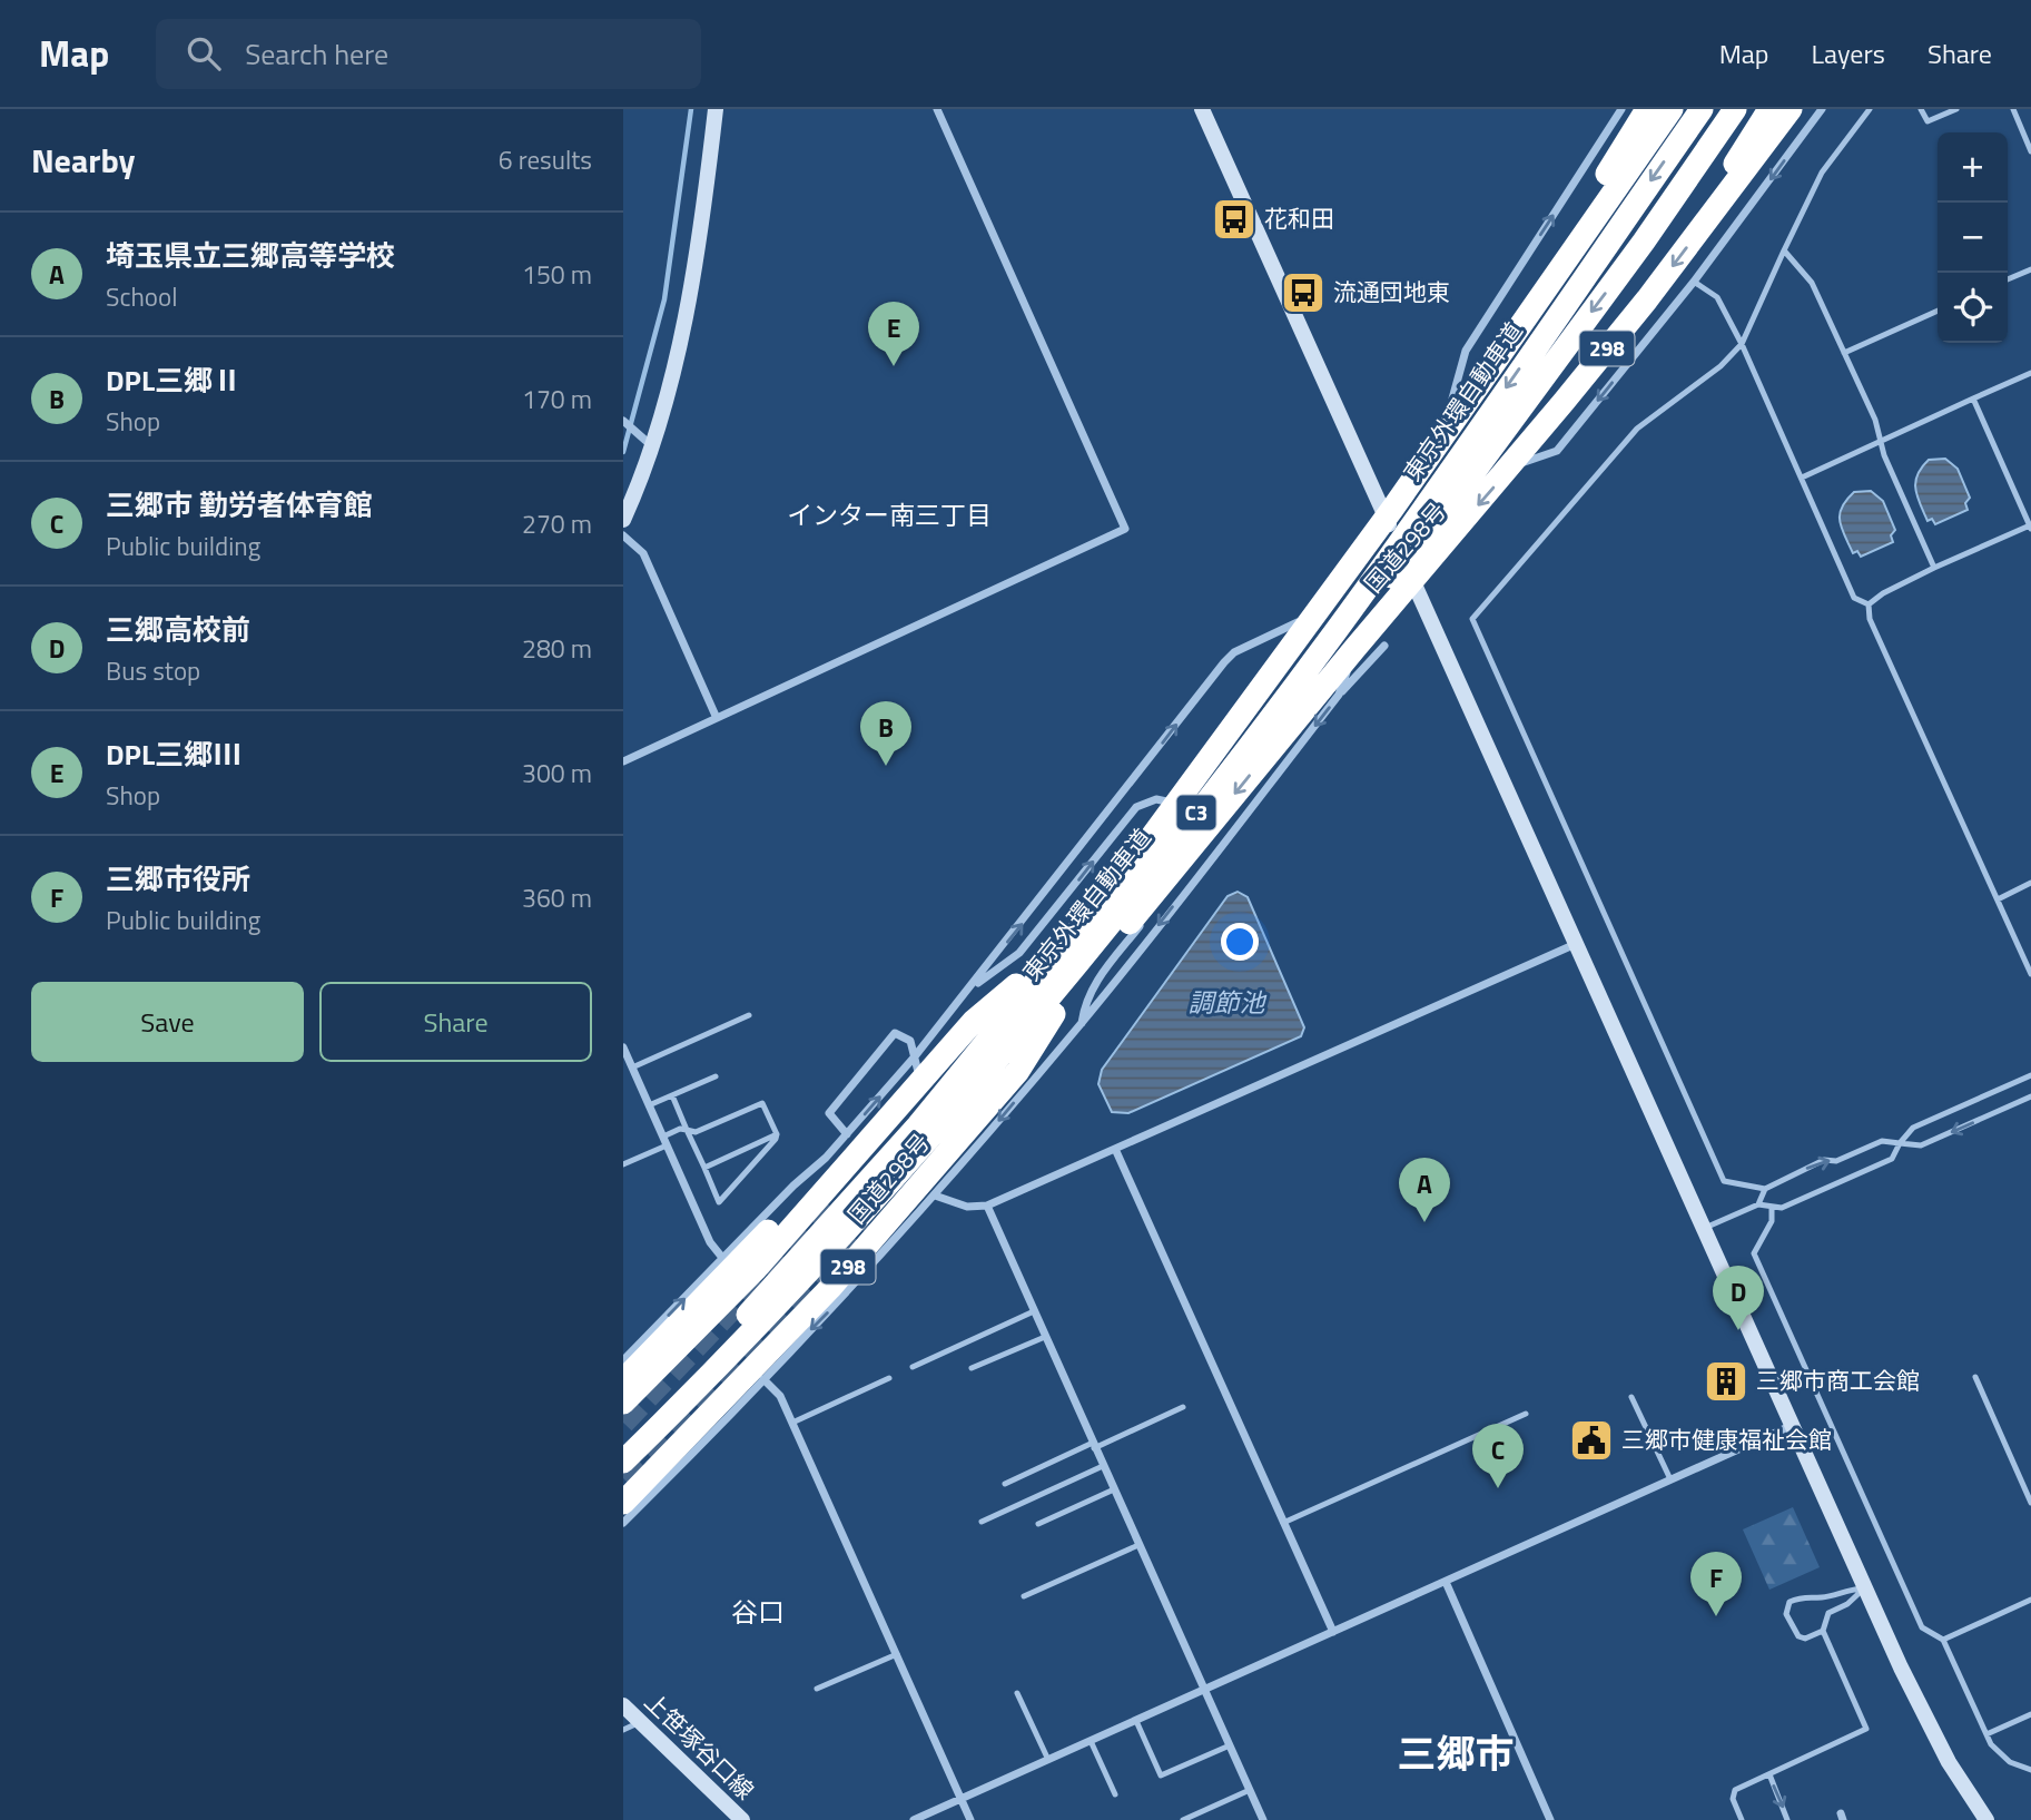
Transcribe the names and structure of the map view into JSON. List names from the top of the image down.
{
  "streets": {
    "highway": [
      "298",
      "東京外環自動車道",
      "国道298号",
      "C3"
    ],
    "street": ["上笹塚谷口線"]
  },
  "districts": ["インター南三丁目", "谷口", "三郷市"],
  "water": ["調節池"],
  "places": {
    "bus stop": ["花和田", "流通団地東"],
    "building": ["三郷市商工会館"],
    "public building": ["三郷市健康福祉会館"]
  },
  "page": {
    "header": "Map",
    "search": "Search here",
    "nav": ["Map", "Layers", "Share"],
    "heading": ["Nearby", "6 results"],
    "map_buttons": ["+", "−"],
    "list": [
      {
        "mark": "A",
        "name": "埼玉県立三郷高等学校",
        "note": "School",
        "value": "150 m"
      },
      {
        "mark": "B",
        "name": "DPL三郷Ⅱ",
        "note": "Shop",
        "value": "170 m"
      },
      {
        "mark": "C",
        "name": "三郷市 勤労者体育館",
        "note": "Public building",
        "value": "270 m"
      },
      {
        "mark": "D",
        "name": "三郷高校前",
        "note": "Bus stop",
        "value": "280 m"
      },
      {
        "mark": "E",
        "name": "DPL三郷Ⅲ",
        "note": "Shop",
        "value": "300 m"
      },
      {
        "mark": "F",
        "name": "三郷市役所",
        "note": "Public building",
        "value": "360 m"
      }
    ],
    "pins": [
      "E",
      "B",
      "A",
      "D",
      "C",
      "F"
    ],
    "buttons": ["Save", "Share"]
  }
}
